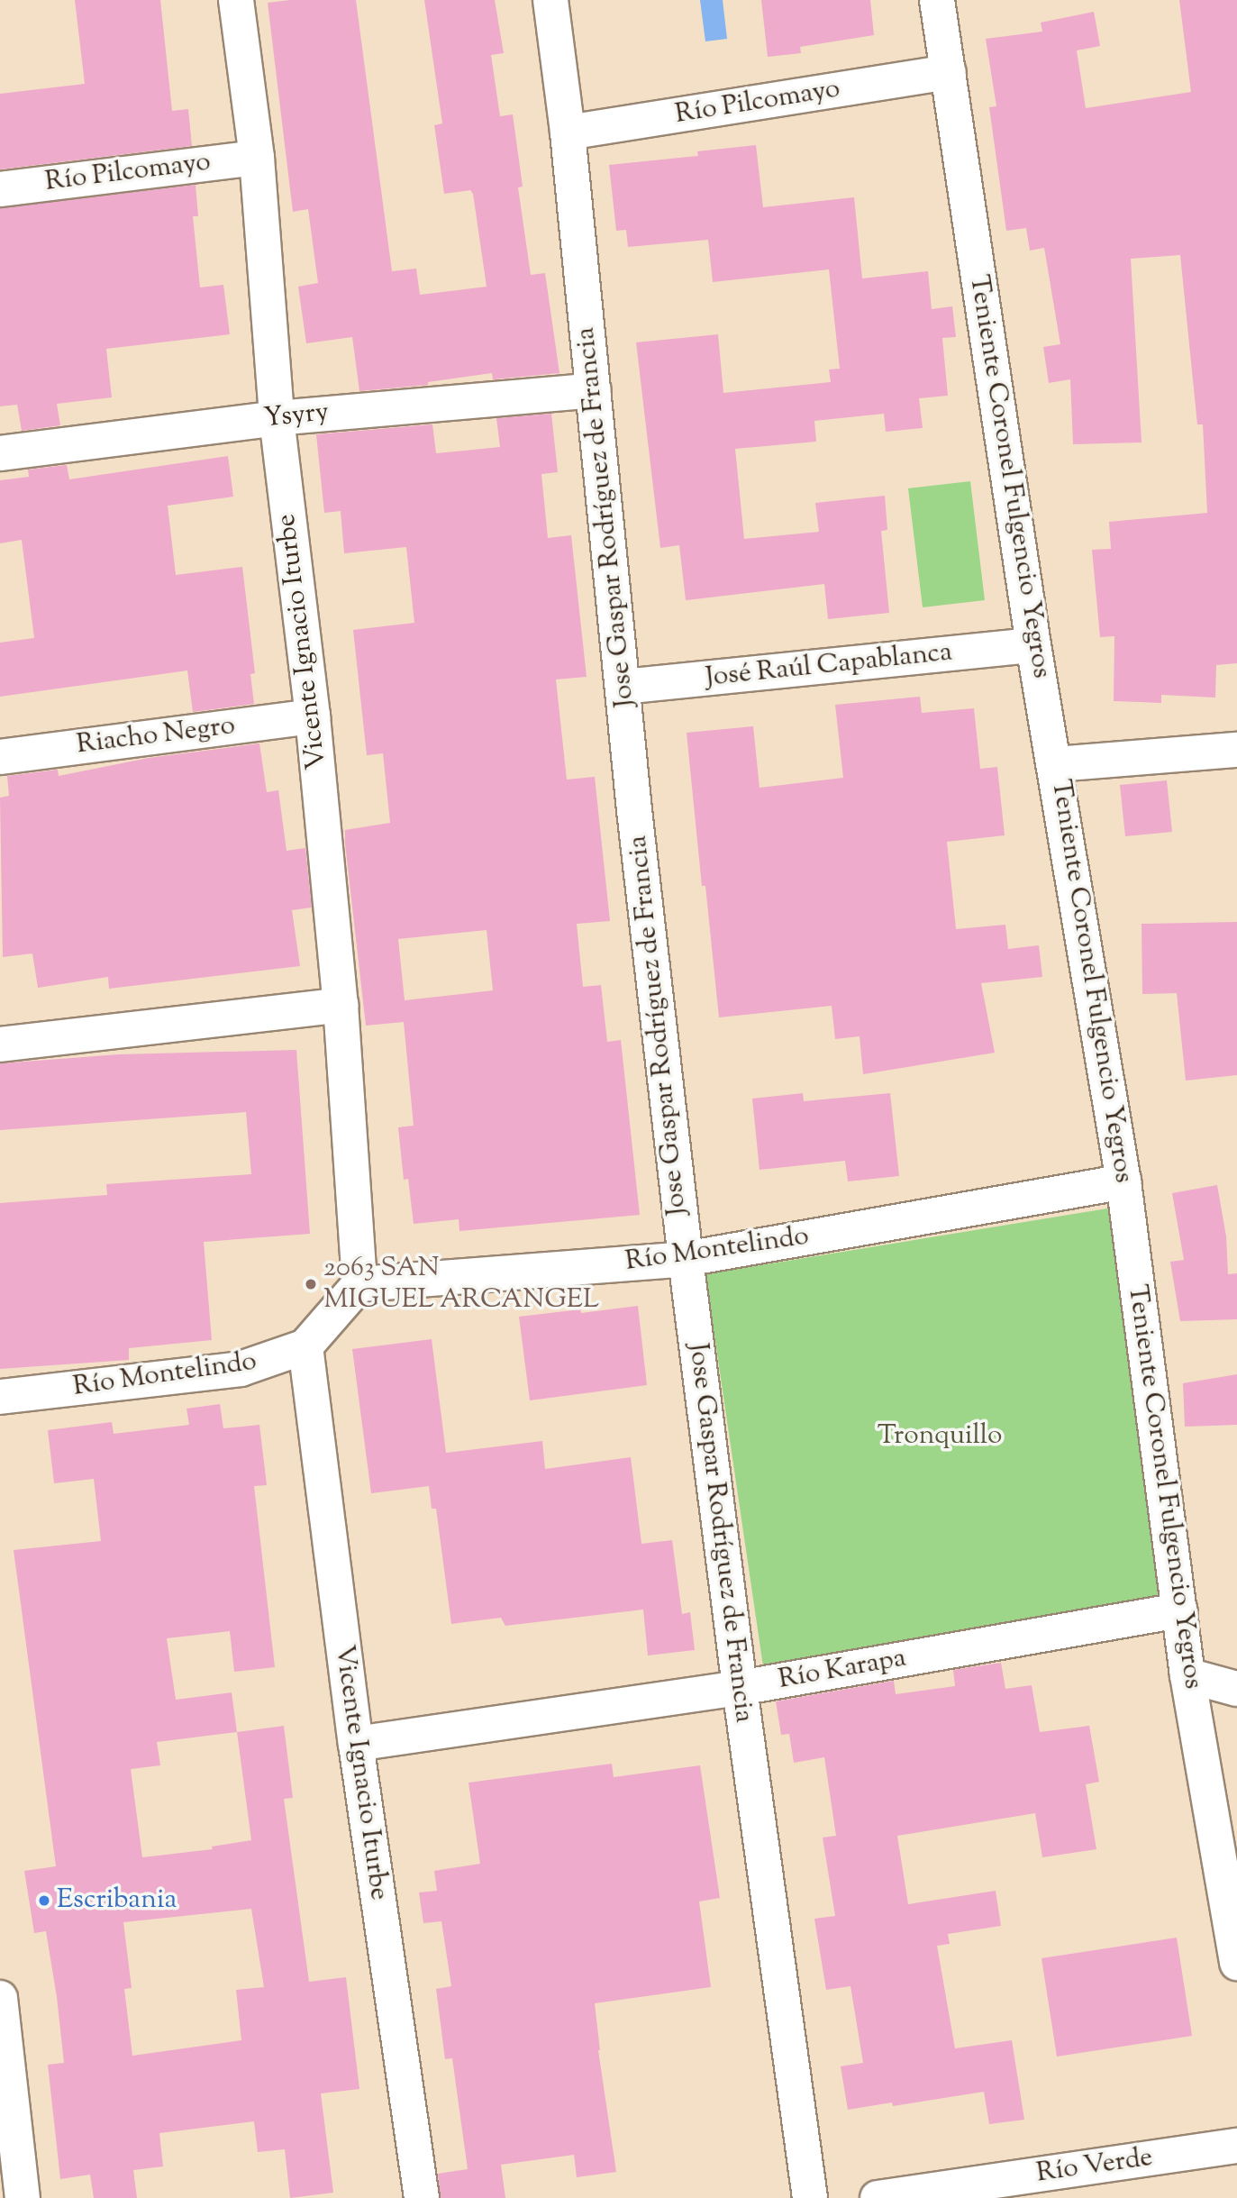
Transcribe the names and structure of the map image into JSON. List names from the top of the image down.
{
  "streets": {
    "street": [
      "Río Pilcomayo",
      "Ysyry",
      "Teniente Coronel Fulgencio Yegros",
      "Jose Gaspar Rodríguez de Francia",
      "Vicente Ignacio Iturbe",
      "José Raúl Capablanca",
      "Riacho Negro",
      "Río Montelindo",
      "Río Karapa",
      "Río Verde"
    ]
  },
  "crossings": [
    ["Río Pilcomayo", "Teniente Coronel Fulgencio Yegros"],
    ["Río Pilcomayo", "Jose Gaspar Rodríguez de Francia"],
    ["Río Pilcomayo", "Vicente Ignacio Iturbe"],
    ["Ysyry", "Jose Gaspar Rodríguez de Francia"],
    ["Ysyry", "Vicente Ignacio Iturbe"],
    ["Teniente Coronel Fulgencio Yegros", "José Raúl Capablanca"],
    ["Teniente Coronel Fulgencio Yegros", "Río Montelindo"],
    ["Teniente Coronel Fulgencio Yegros", "Río Karapa"],
    ["Jose Gaspar Rodríguez de Francia", "José Raúl Capablanca"],
    ["Jose Gaspar Rodríguez de Francia", "Río Montelindo"],
    ["Jose Gaspar Rodríguez de Francia", "Río Karapa"],
    ["Vicente Ignacio Iturbe", "Riacho Negro"],
    ["Vicente Ignacio Iturbe", "Río Montelindo"],
    ["Vicente Ignacio Iturbe", "Río Karapa"]
  ],
  "parks": ["Tronquillo"],
  "places": ["2063 SAN MIGUEL ARCANGEL", "Escribania"]
}
